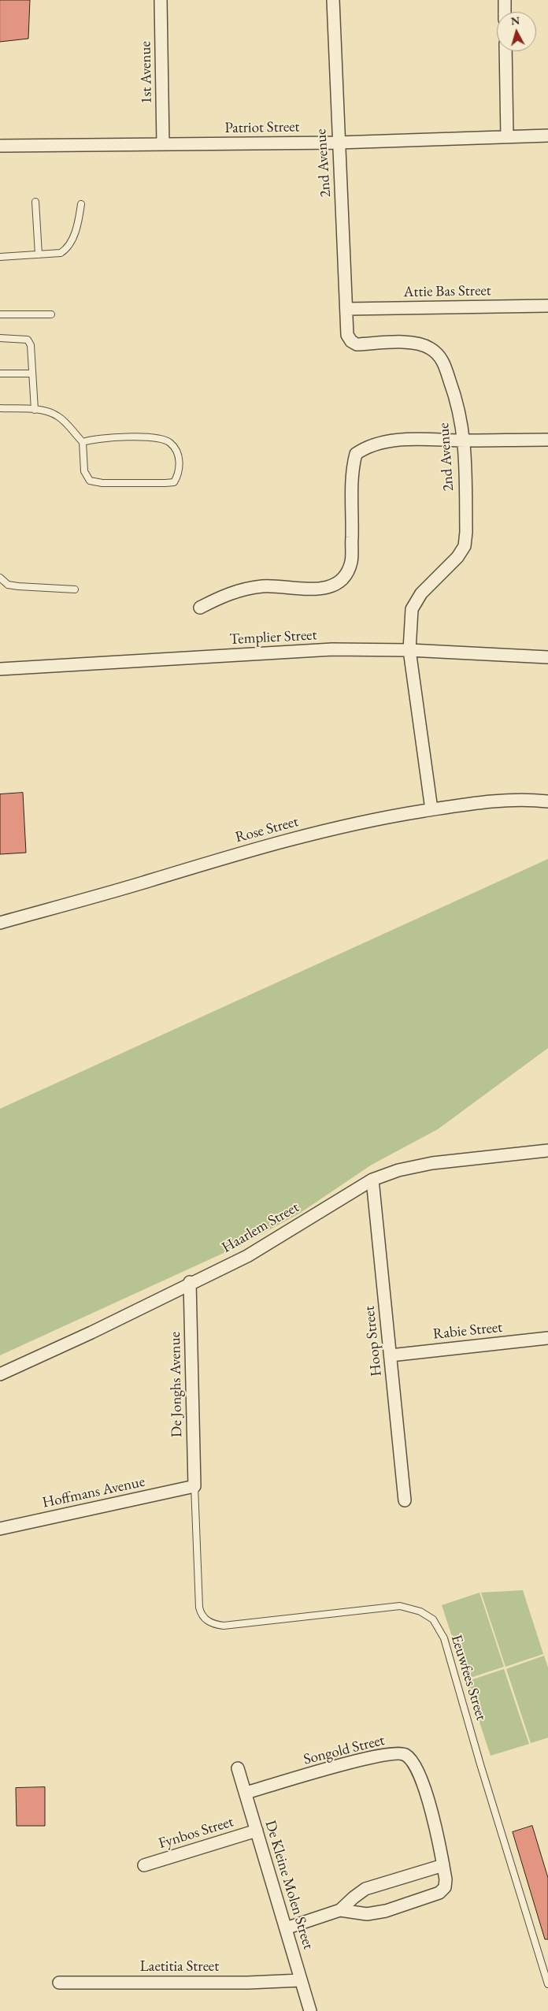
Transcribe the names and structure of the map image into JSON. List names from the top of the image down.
{
  "streets": {
    "street": [
      "1st Avenue",
      "Patriot Street",
      "2nd Avenue",
      "Attie Bas Street",
      "Templier Street",
      "Rose Street",
      "Haarlem Street",
      "Rabie Street",
      "Hoop Street",
      "De Jonghs Avenue",
      "Hoffmans Avenue",
      "Songold Street",
      "Fynbos Street",
      "De Kleine Molen Street",
      "Laetitia Street"
    ],
    "lane": ["Eeuwfees Street"]
  },
  "crossings": [
    ["1st Avenue", "Patriot Street"],
    ["Patriot Street", "2nd Avenue"],
    ["2nd Avenue", "Attie Bas Street"],
    ["2nd Avenue", "Templier Street"],
    ["2nd Avenue", "Rose Street"],
    ["Haarlem Street", "Hoop Street"],
    ["Haarlem Street", "De Jonghs Avenue"],
    ["Rabie Street", "Hoop Street"],
    ["De Jonghs Avenue", "Hoffmans Avenue"],
    ["De Jonghs Avenue", "Eeuwfees Street"],
    ["Hoffmans Avenue", "Eeuwfees Street"],
    ["Songold Street", "De Kleine Molen Street"],
    ["Fynbos Street", "De Kleine Molen Street"],
    ["De Kleine Molen Street", "Laetitia Street"]
  ],
  "north": "top"
}
